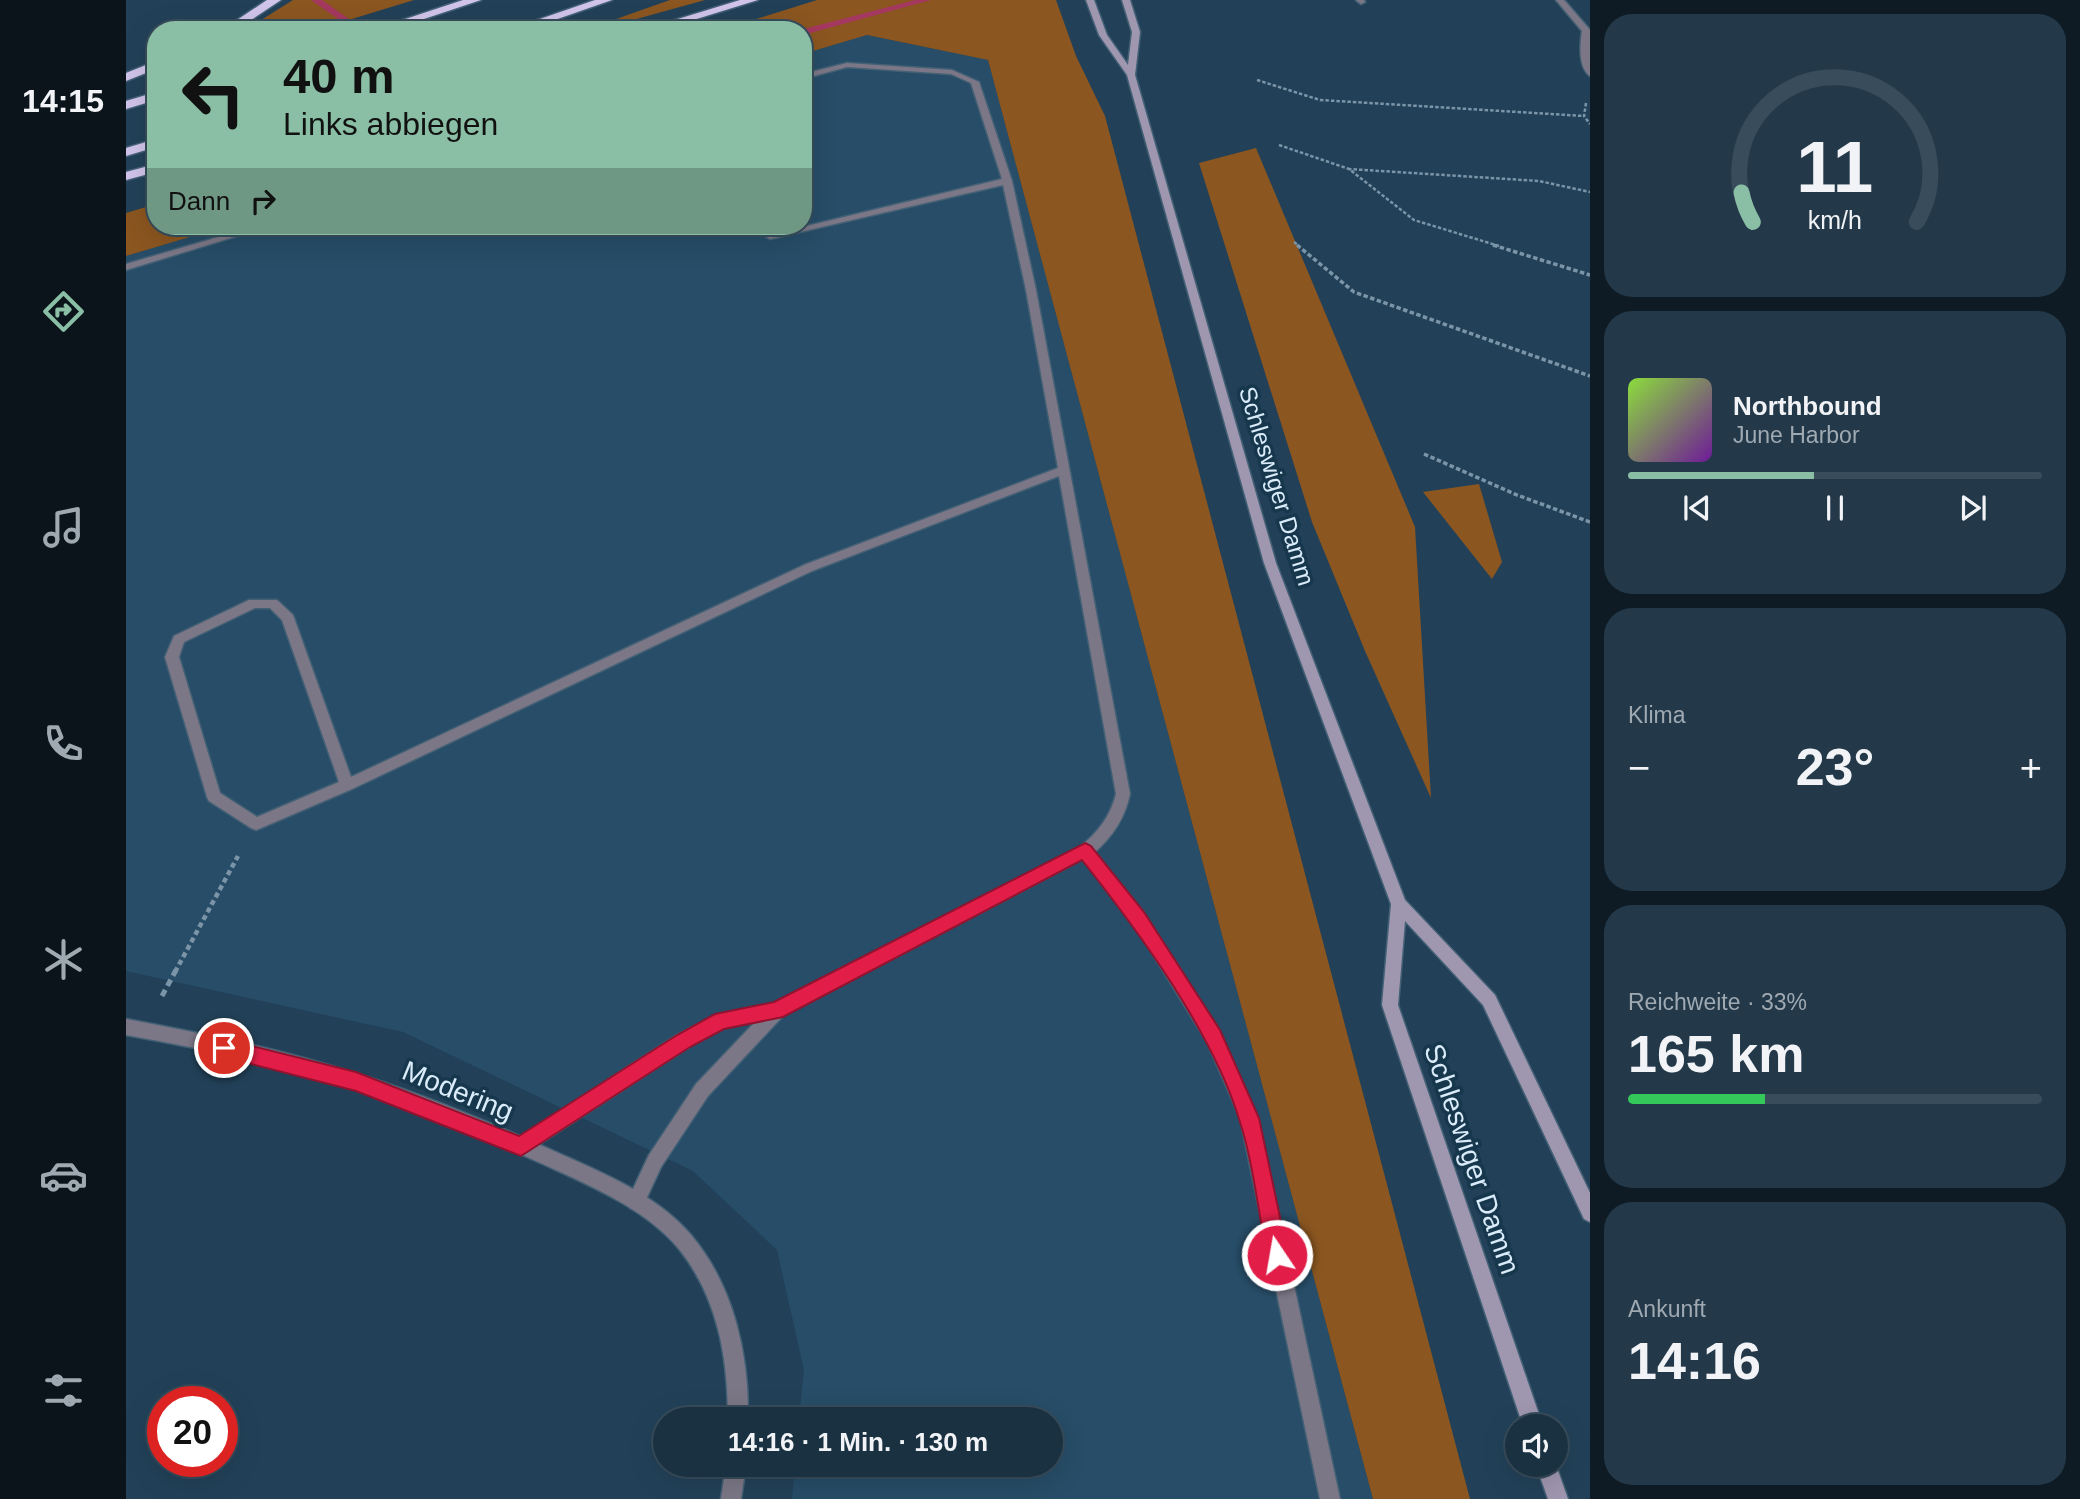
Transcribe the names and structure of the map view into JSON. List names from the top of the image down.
{
  "streets": {
    "main road": ["Schleswiger Damm"],
    "street": ["Modering"]
  },
  "page": {
    "tabs": "14:15",
    "turn": ["40 m", "Links abbiegen"],
    "then": "Dann",
    "song": ["Northbound", "June Harbor"],
    "tile": [
      "Klima",
      ["Reichweite · 33%", "165 km"],
      ["Ankunft", "14:16"]
    ],
    "heat": ["−", "23°", "+"],
    "limit": "20",
    "trip": "14:16 · 1 Min. · 130 m",
    "gauge": ["11", "km/h"]
  }
}
